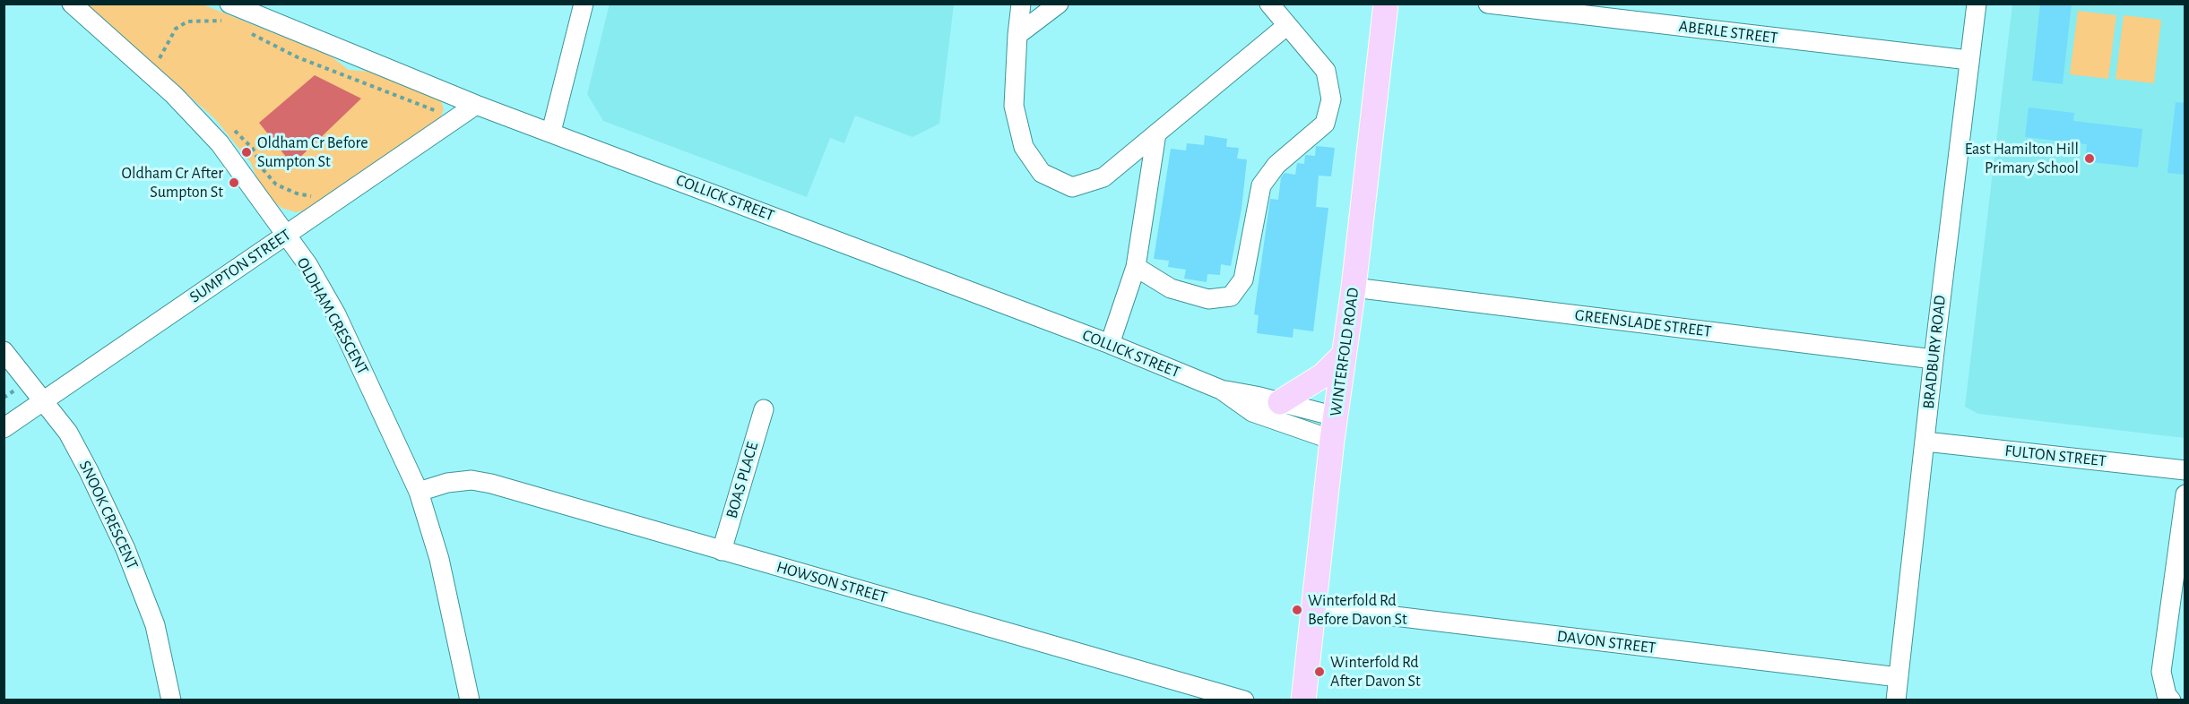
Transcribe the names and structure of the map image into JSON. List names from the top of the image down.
{
  "streets": {
    "main road": ["WINTERFOLD ROAD"],
    "street": [
      "ABERLE STREET",
      "COLLICK STREET",
      "SUMPTON STREET",
      "OLDHAM CRESCENT",
      "GREENSLADE STREET",
      "BRADBURY ROAD",
      "FULTON STREET",
      "BOAS PLACE",
      "SNOOK CRESCENT",
      "HOWSON STREET",
      "DAVON STREET"
    ]
  },
  "crossings": [
    ["ABERLE STREET", "BRADBURY ROAD"],
    ["COLLICK STREET", "SUMPTON STREET"],
    ["COLLICK STREET", "WINTERFOLD ROAD"],
    ["SUMPTON STREET", "OLDHAM CRESCENT"],
    ["SUMPTON STREET", "SNOOK CRESCENT"],
    ["OLDHAM CRESCENT", "HOWSON STREET"],
    ["GREENSLADE STREET", "WINTERFOLD ROAD"],
    ["GREENSLADE STREET", "BRADBURY ROAD"],
    ["WINTERFOLD ROAD", "DAVON STREET"],
    ["BRADBURY ROAD", "FULTON STREET"],
    ["BRADBURY ROAD", "DAVON STREET"],
    ["BOAS PLACE", "HOWSON STREET"]
  ],
  "places": [
    "Oldham Cr Before Sumpton St",
    "East Hamilton Hill Primary School",
    "Oldham Cr After Sumpton St",
    "Winterfold Rd Before Davon St",
    "Winterfold Rd After Davon St"
  ]
}
